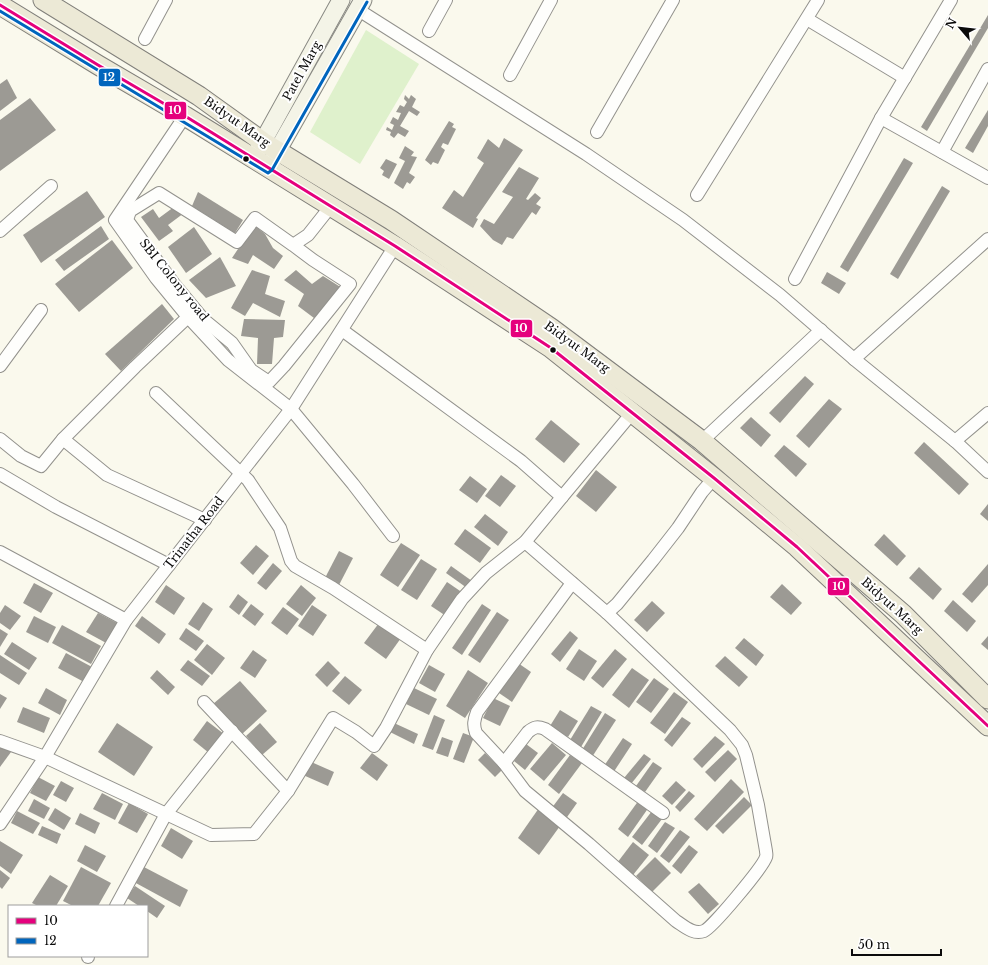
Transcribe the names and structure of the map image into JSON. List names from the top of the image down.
{
  "streets": {
    "main road": ["Bidyut Marg"],
    "street": ["Patel Marg", "SBI Colony road", "Trinatha Road"]
  },
  "crossings": [
    ["Patel Marg", "Bidyut Marg"],
    ["Bidyut Marg", "Trinatha Road"]
  ],
  "lines": ["transit line 12", "transit line 10"],
  "legend": ["10", "12"],
  "scale_bar": "50 m",
  "north": "top left"
}
